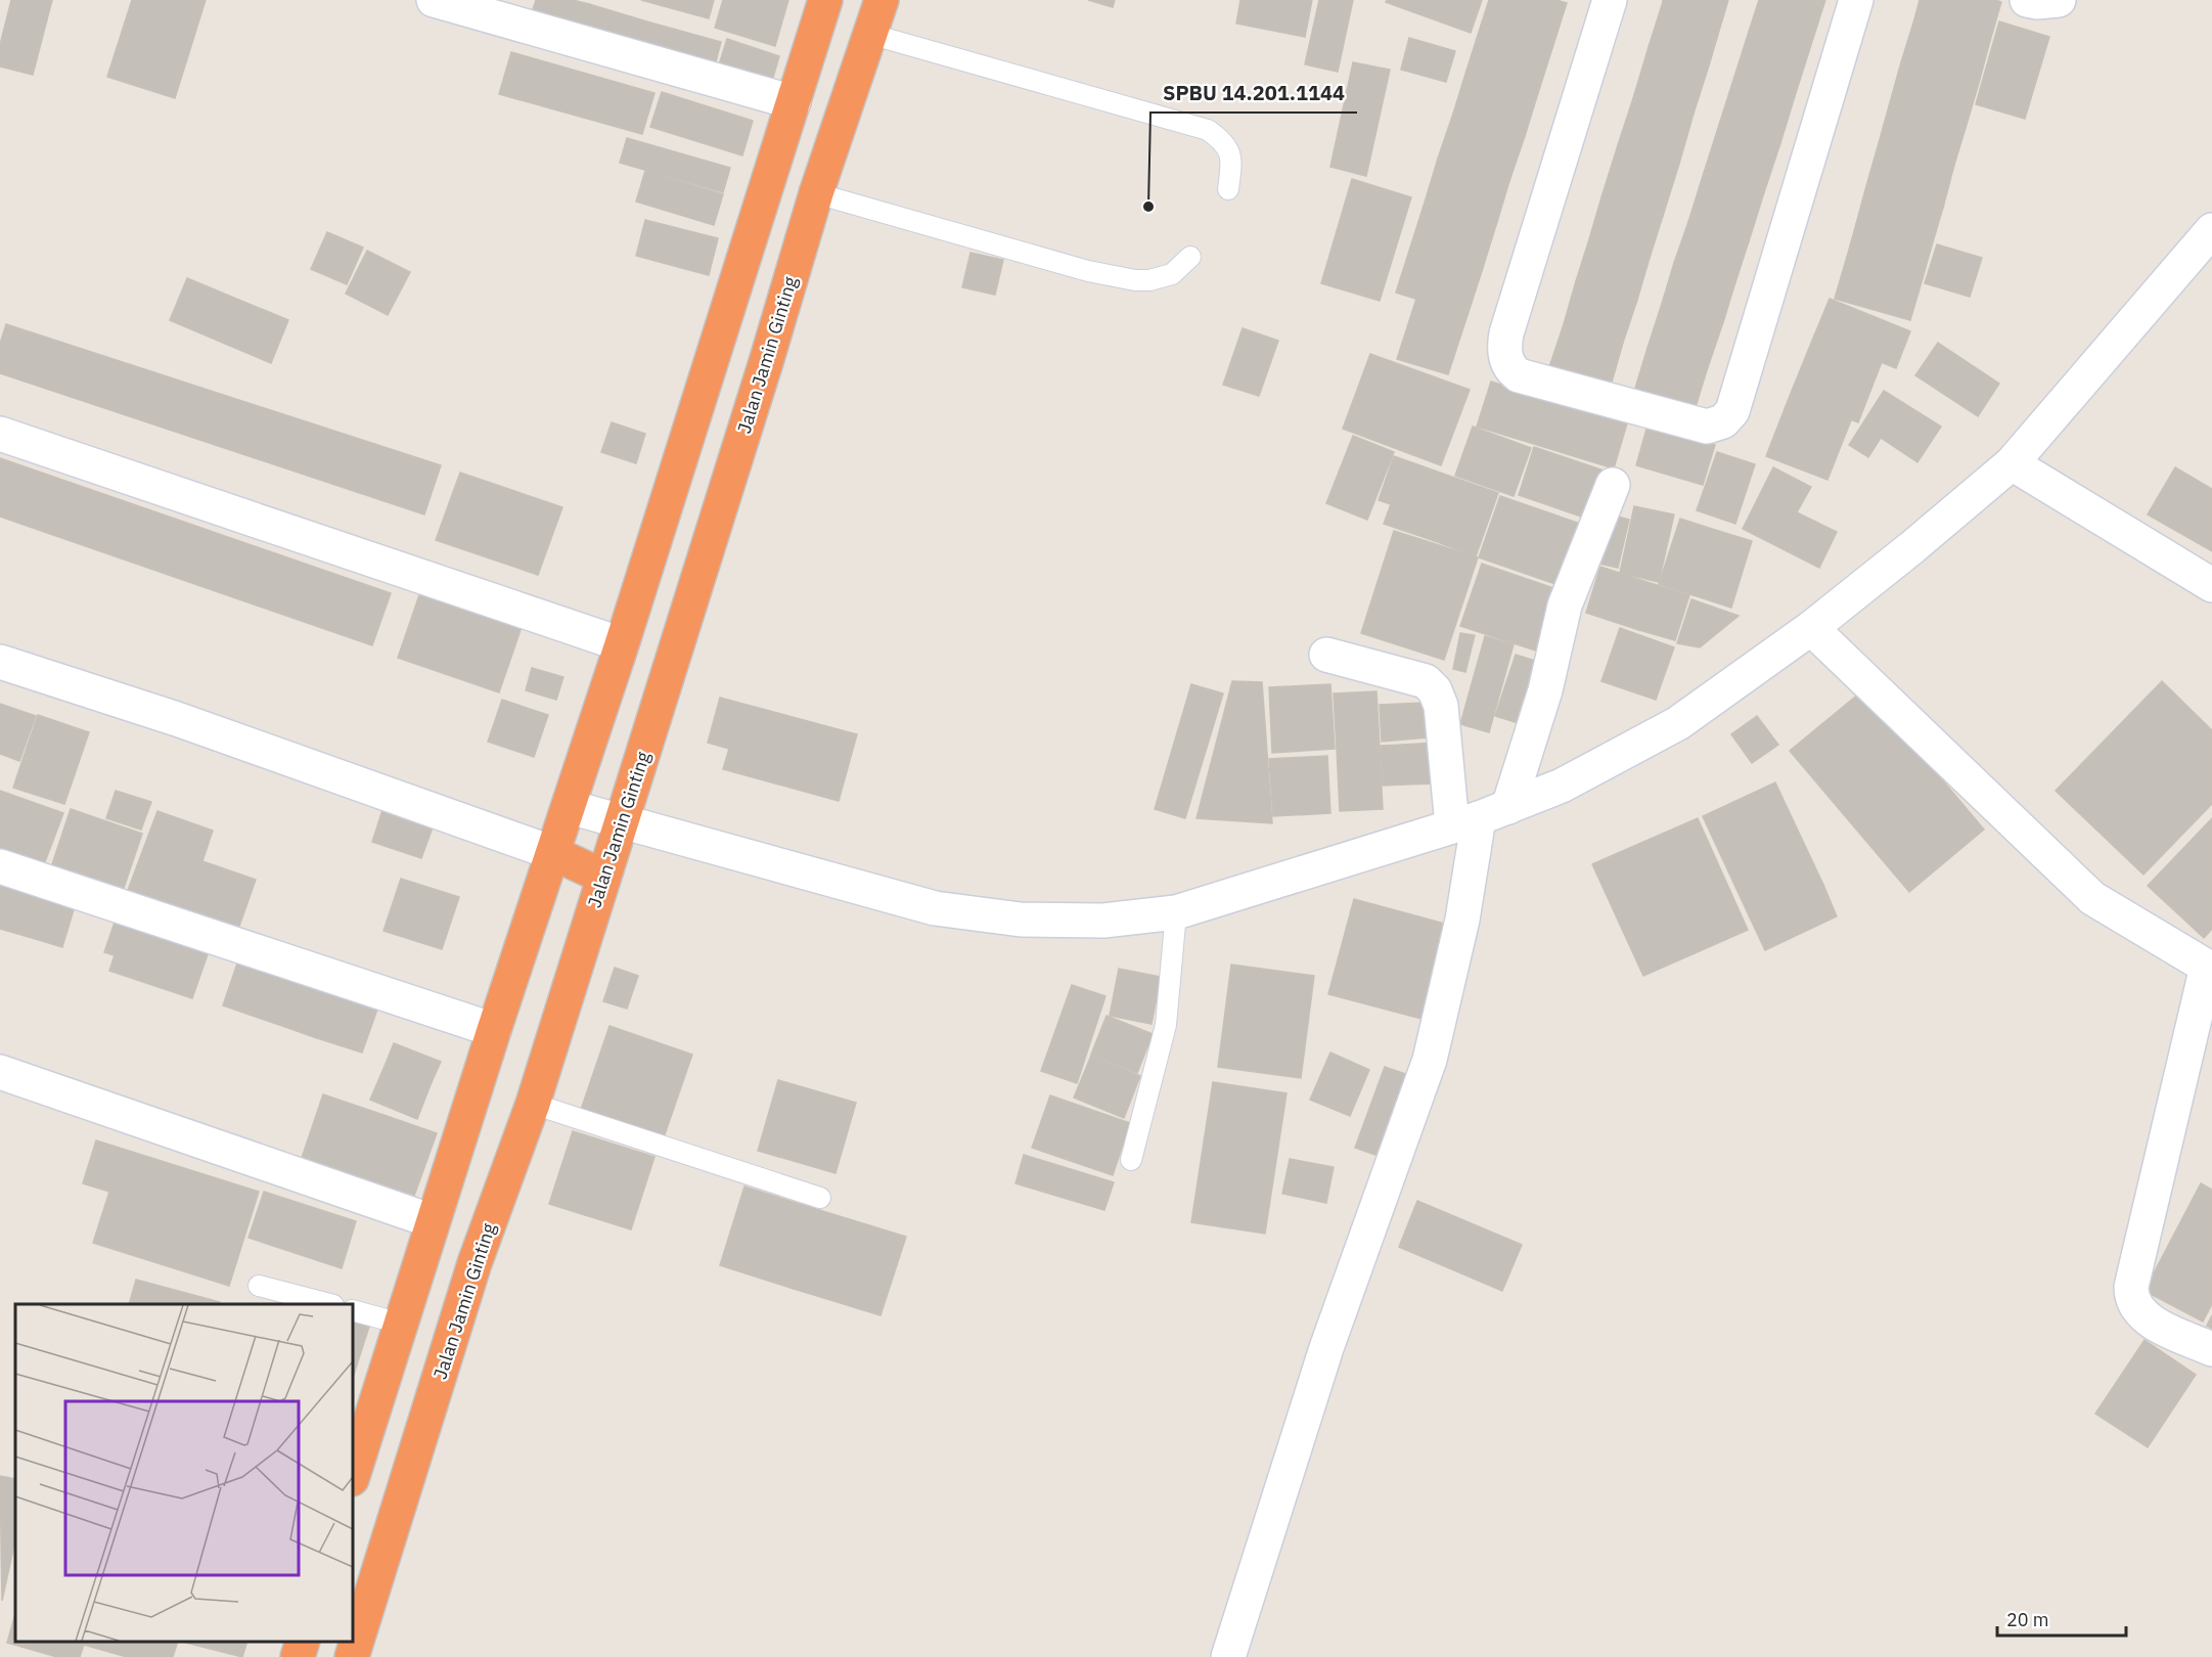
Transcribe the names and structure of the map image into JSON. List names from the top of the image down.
{
  "streets": {
    "highway": ["Jalan Jamin Ginting"]
  },
  "places": ["SPBU 14.201.1144"],
  "scale_bar": "20 m"
}
